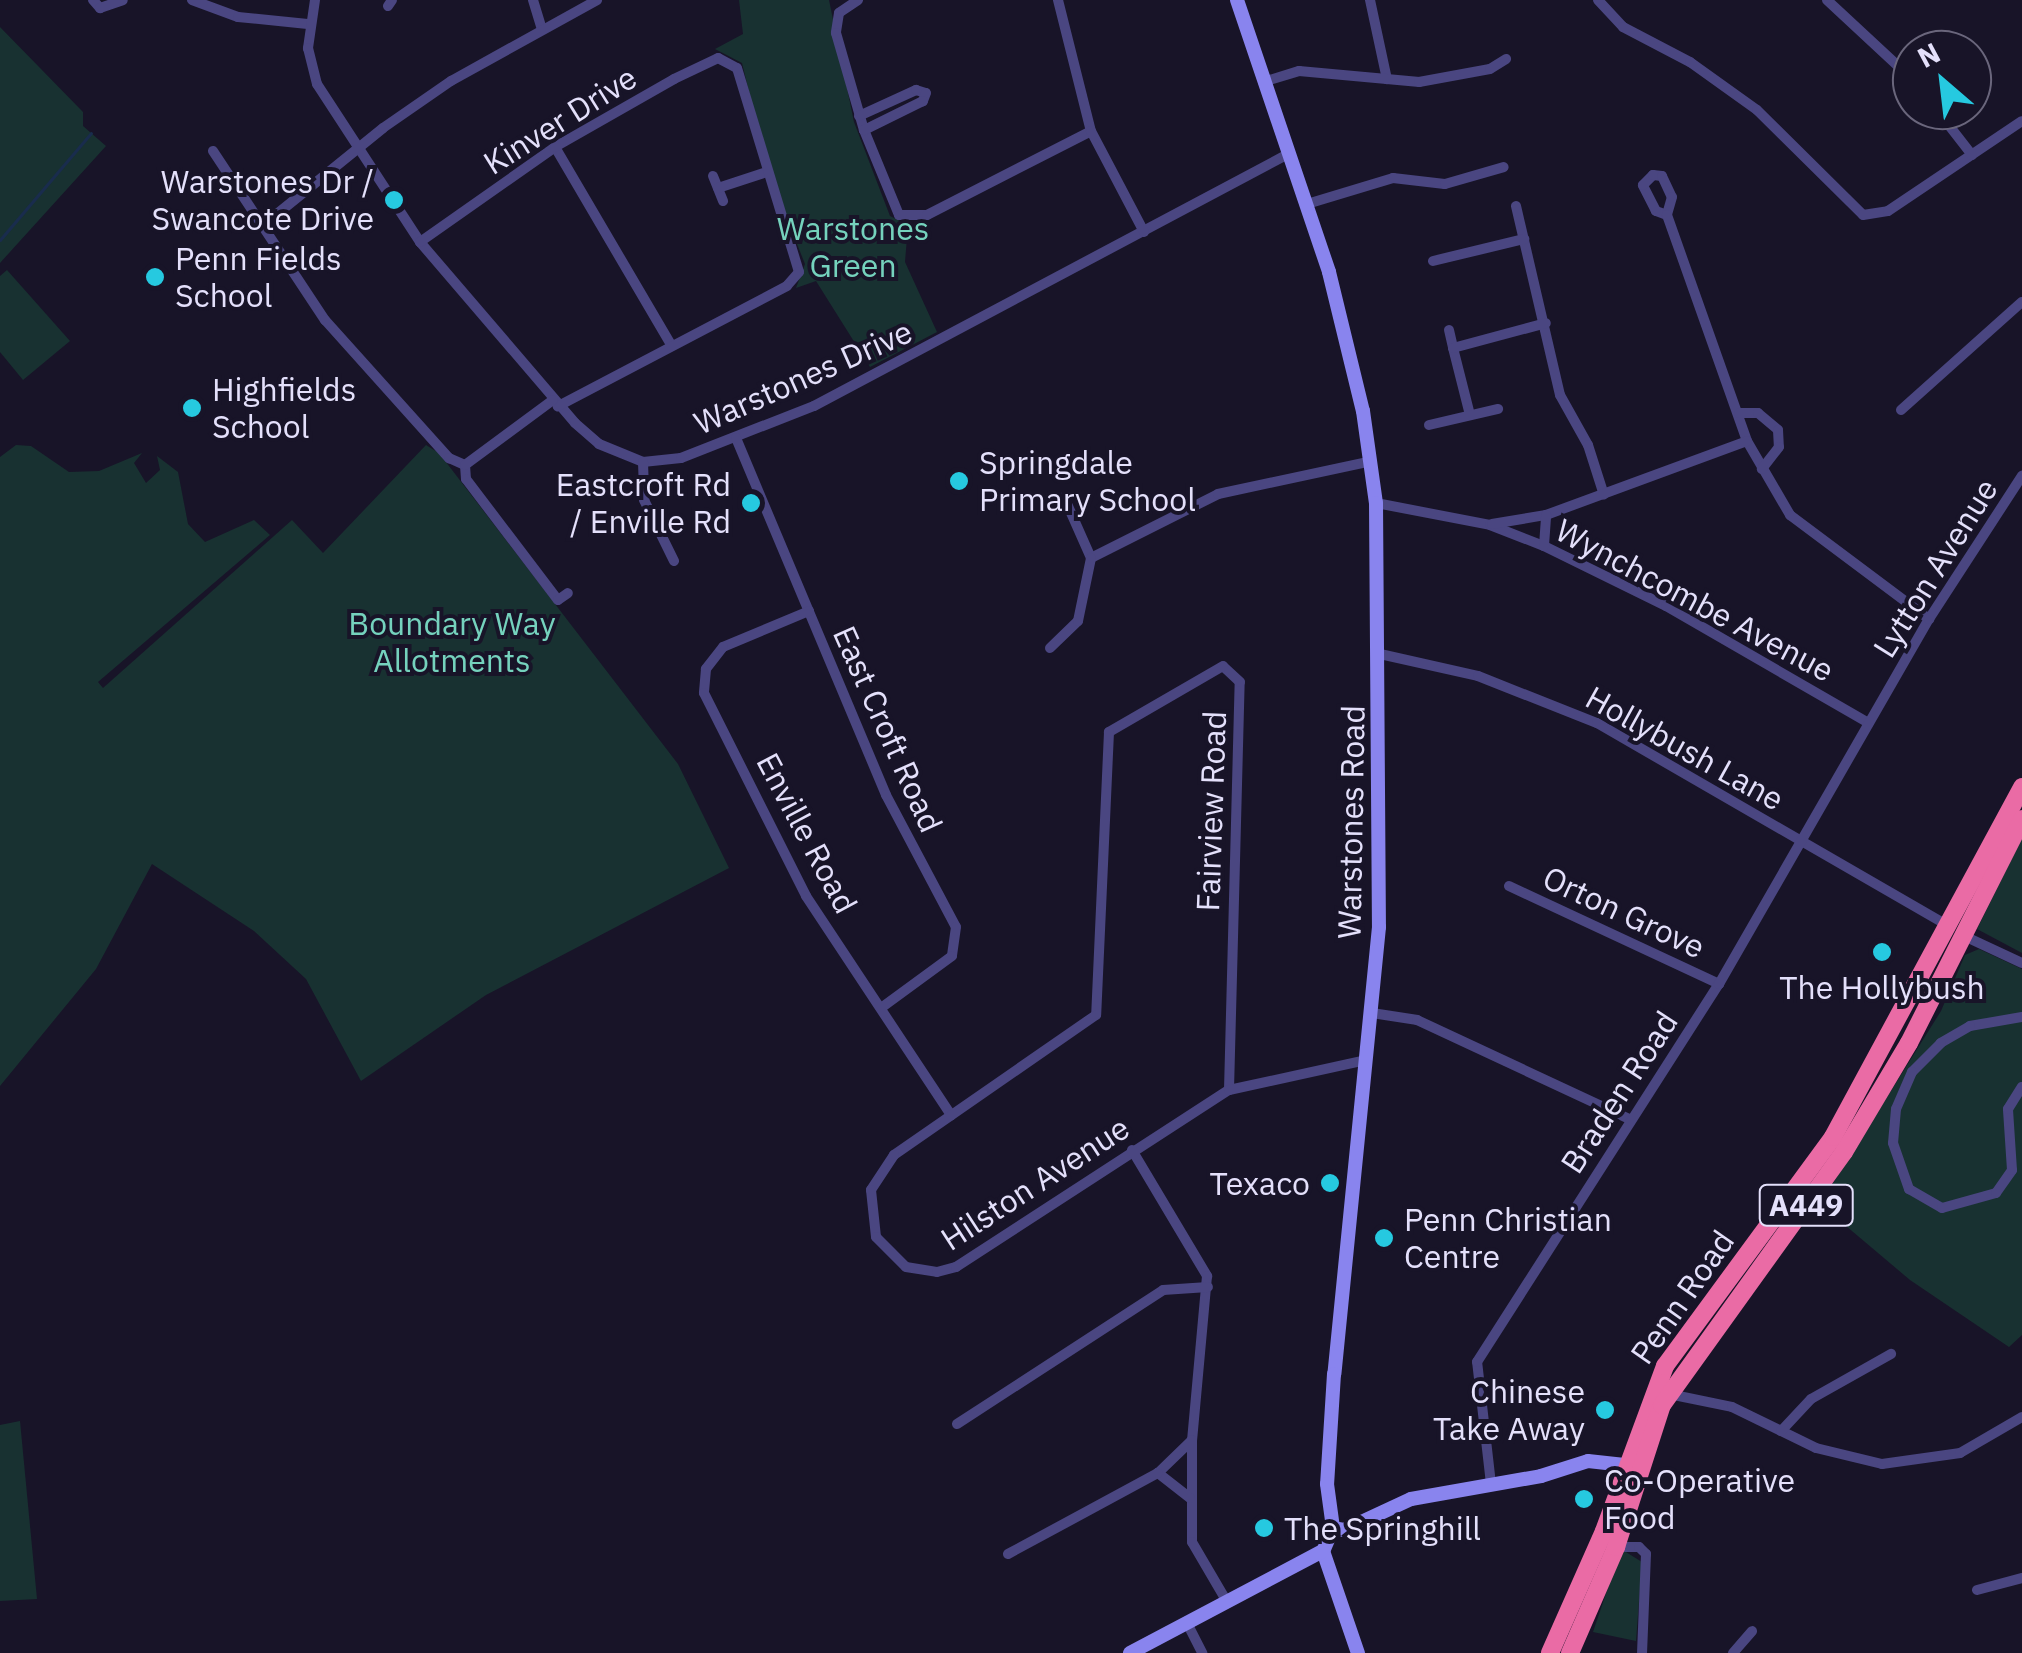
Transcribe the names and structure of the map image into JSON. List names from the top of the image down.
{
  "streets": {
    "highway": ["A449", "Penn Road"],
    "street": [
      "Kinver Drive",
      "Warstones Drive",
      "Lytton Avenue",
      "Wynchcombe Avenue",
      "East Croft Road",
      "Hollybush Lane",
      "Fairview Road",
      "Warstones Road",
      "Enville Road",
      "Orton Grove",
      "Braden Road",
      "Hilston Avenue"
    ]
  },
  "crossings": [
    ["Warstones Drive", "East Croft Road"],
    ["Warstones Drive", "Warstones Road"],
    ["Lytton Avenue", "Wynchcombe Avenue"],
    ["Lytton Avenue", "Hollybush Lane"],
    ["Lytton Avenue", "Braden Road"],
    ["Wynchcombe Avenue", "Warstones Road"],
    ["East Croft Road", "Enville Road"],
    ["Hollybush Lane", "Warstones Road"],
    ["Hollybush Lane", "Braden Road"],
    ["Hollybush Lane", "Penn Road"],
    ["Fairview Road", "Hilston Avenue"],
    ["Warstones Road", "Hilston Avenue"],
    ["Enville Road", "Hilston Avenue"],
    ["Orton Grove", "Braden Road"]
  ],
  "parks": ["Warstones Green", "Boundary Way Allotments"],
  "places": [
    "Warstones Dr / Swancote Drive",
    "Penn Fields School",
    "Highfields School",
    "Springdale Primary School",
    "Eastcroft Rd / Enville Rd",
    "The Hollybush",
    "Texaco",
    "Penn Christian Centre",
    "Chinese Take Away",
    "Co-Operative Food",
    "The Springhill"
  ],
  "north": "top left"
}
